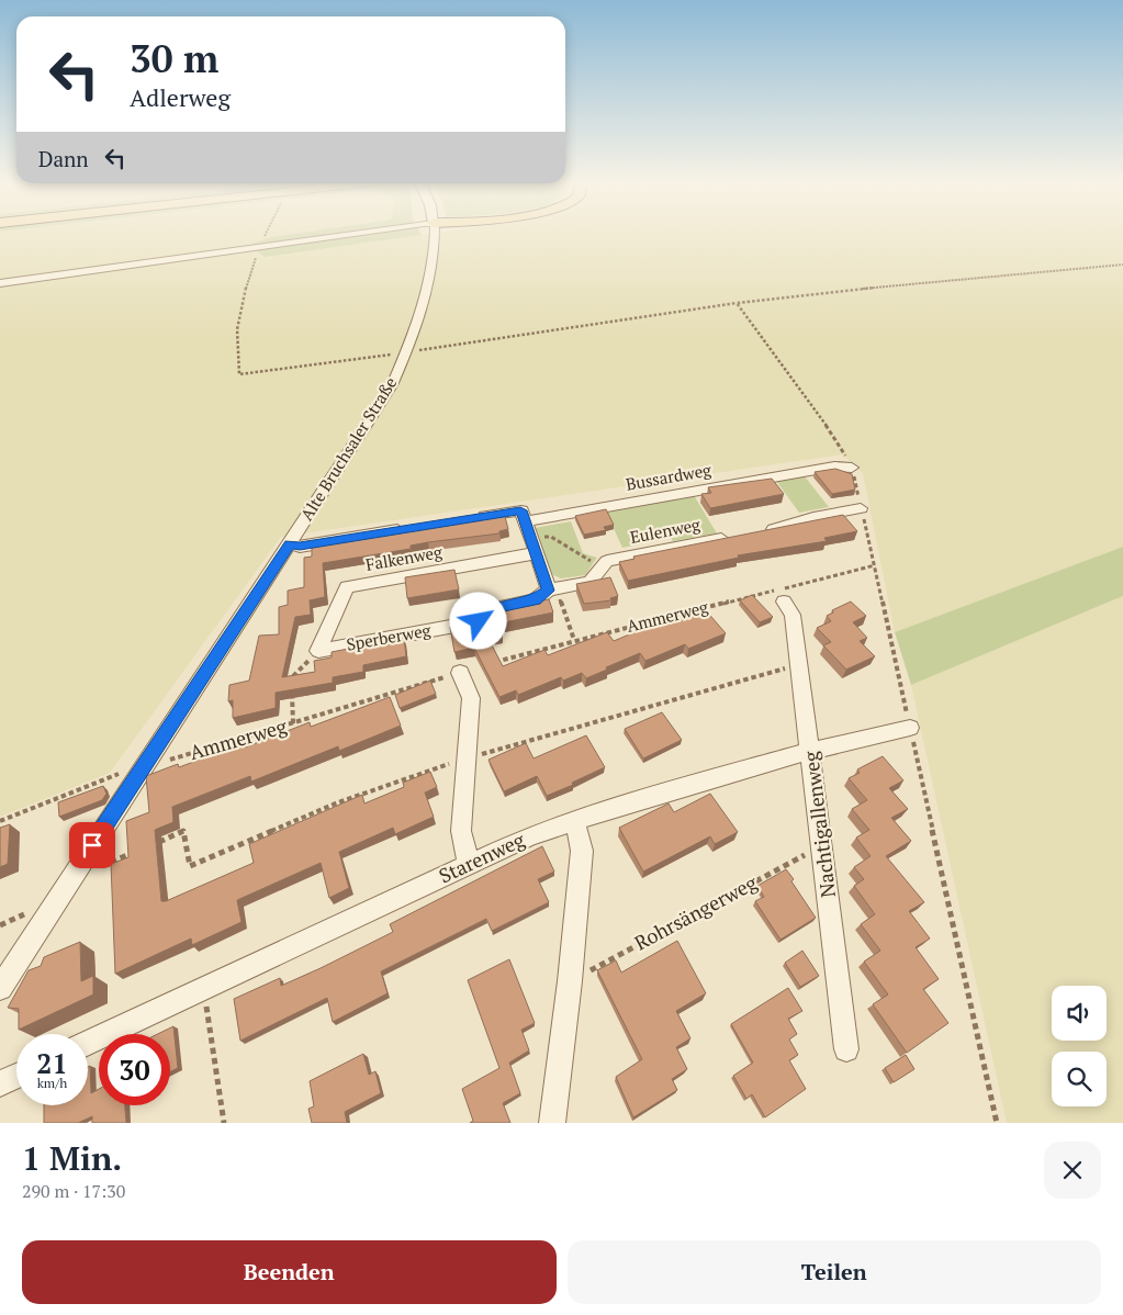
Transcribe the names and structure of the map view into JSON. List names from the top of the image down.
{
  "streets": {
    "street": [
      "Alte Bruchsaler Straße",
      "Bussardweg",
      "Eulenweg",
      "Falkenweg",
      "Sperberweg",
      "Nachtigallenweg",
      "Starenweg"
    ],
    "path": ["Ammerweg", "Rohrsängerweg"]
  },
  "crossings": [
    ["Alte Bruchsaler Straße", "Ammerweg"],
    ["Falkenweg", "Sperberweg"],
    ["Nachtigallenweg", "Starenweg"],
    ["Nachtigallenweg", "Rohrsängerweg"]
  ],
  "page": {
    "turn": ["30 m", "Adlerweg"],
    "then": "Dann",
    "speed": "21 km/h",
    "limit": "30",
    "heading": ["1 Min.", "290 m · 17:30"],
    "buttons": ["Beenden", "Teilen"]
  }
}
